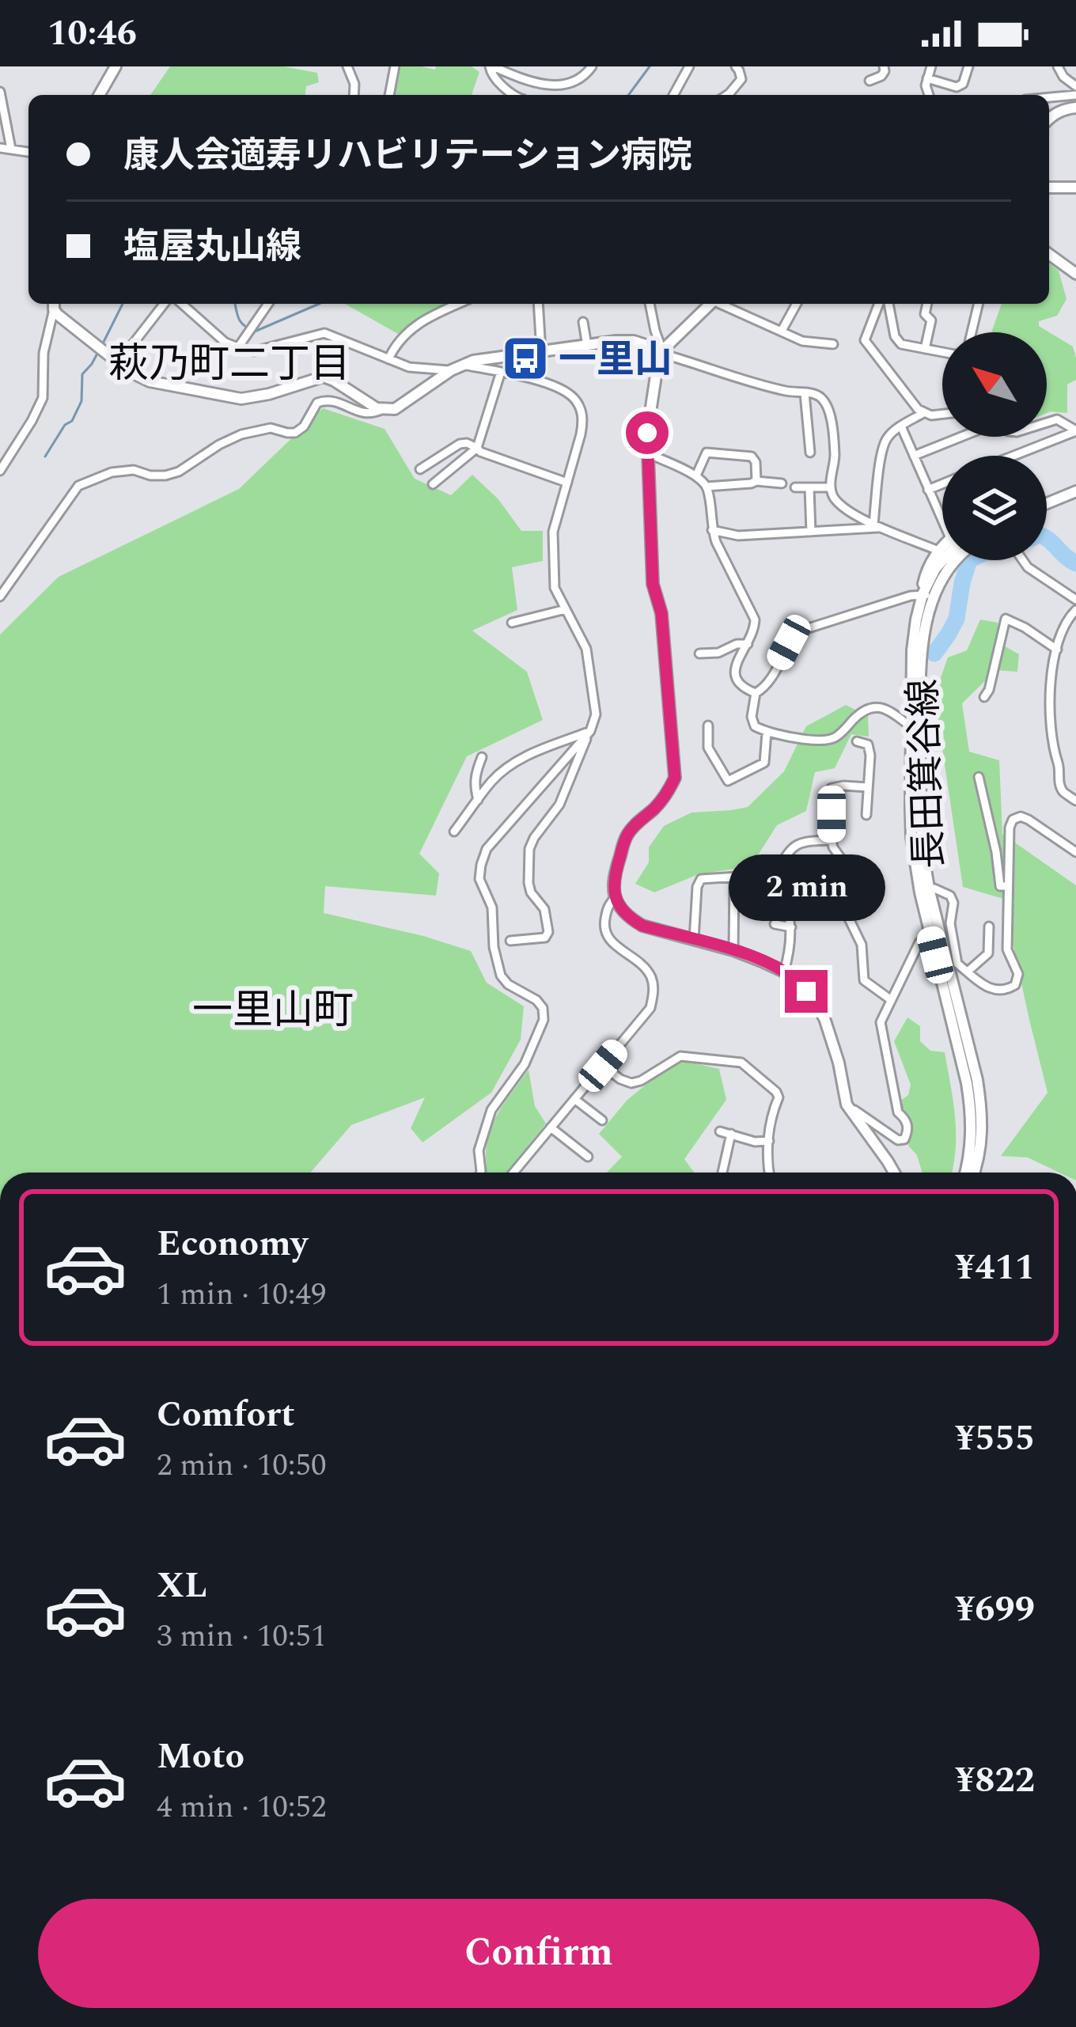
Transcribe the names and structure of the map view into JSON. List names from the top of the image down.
{
  "streets": {
    "street": ["長田箕谷線"]
  },
  "districts": ["萩乃町二丁目", "一里山町"],
  "places": {
    "bus stop": ["一里山"]
  },
  "north": "top left",
  "page": {
    "status": "10:46",
    "banner": ["康人会適寿リハビリテーション病院", "塩屋丸山線"],
    "bubble": "2 min",
    "list": [
      {
        "name": "Economy",
        "note": "1 min · 10:49",
        "value": "¥411"
      },
      {
        "name": "Comfort",
        "note": "2 min · 10:50",
        "value": "¥555"
      },
      {
        "name": "XL",
        "note": "3 min · 10:51",
        "value": "¥699"
      },
      {
        "name": "Moto",
        "note": "4 min · 10:52",
        "value": "¥822"
      }
    ],
    "buttons": "Confirm"
  }
}
